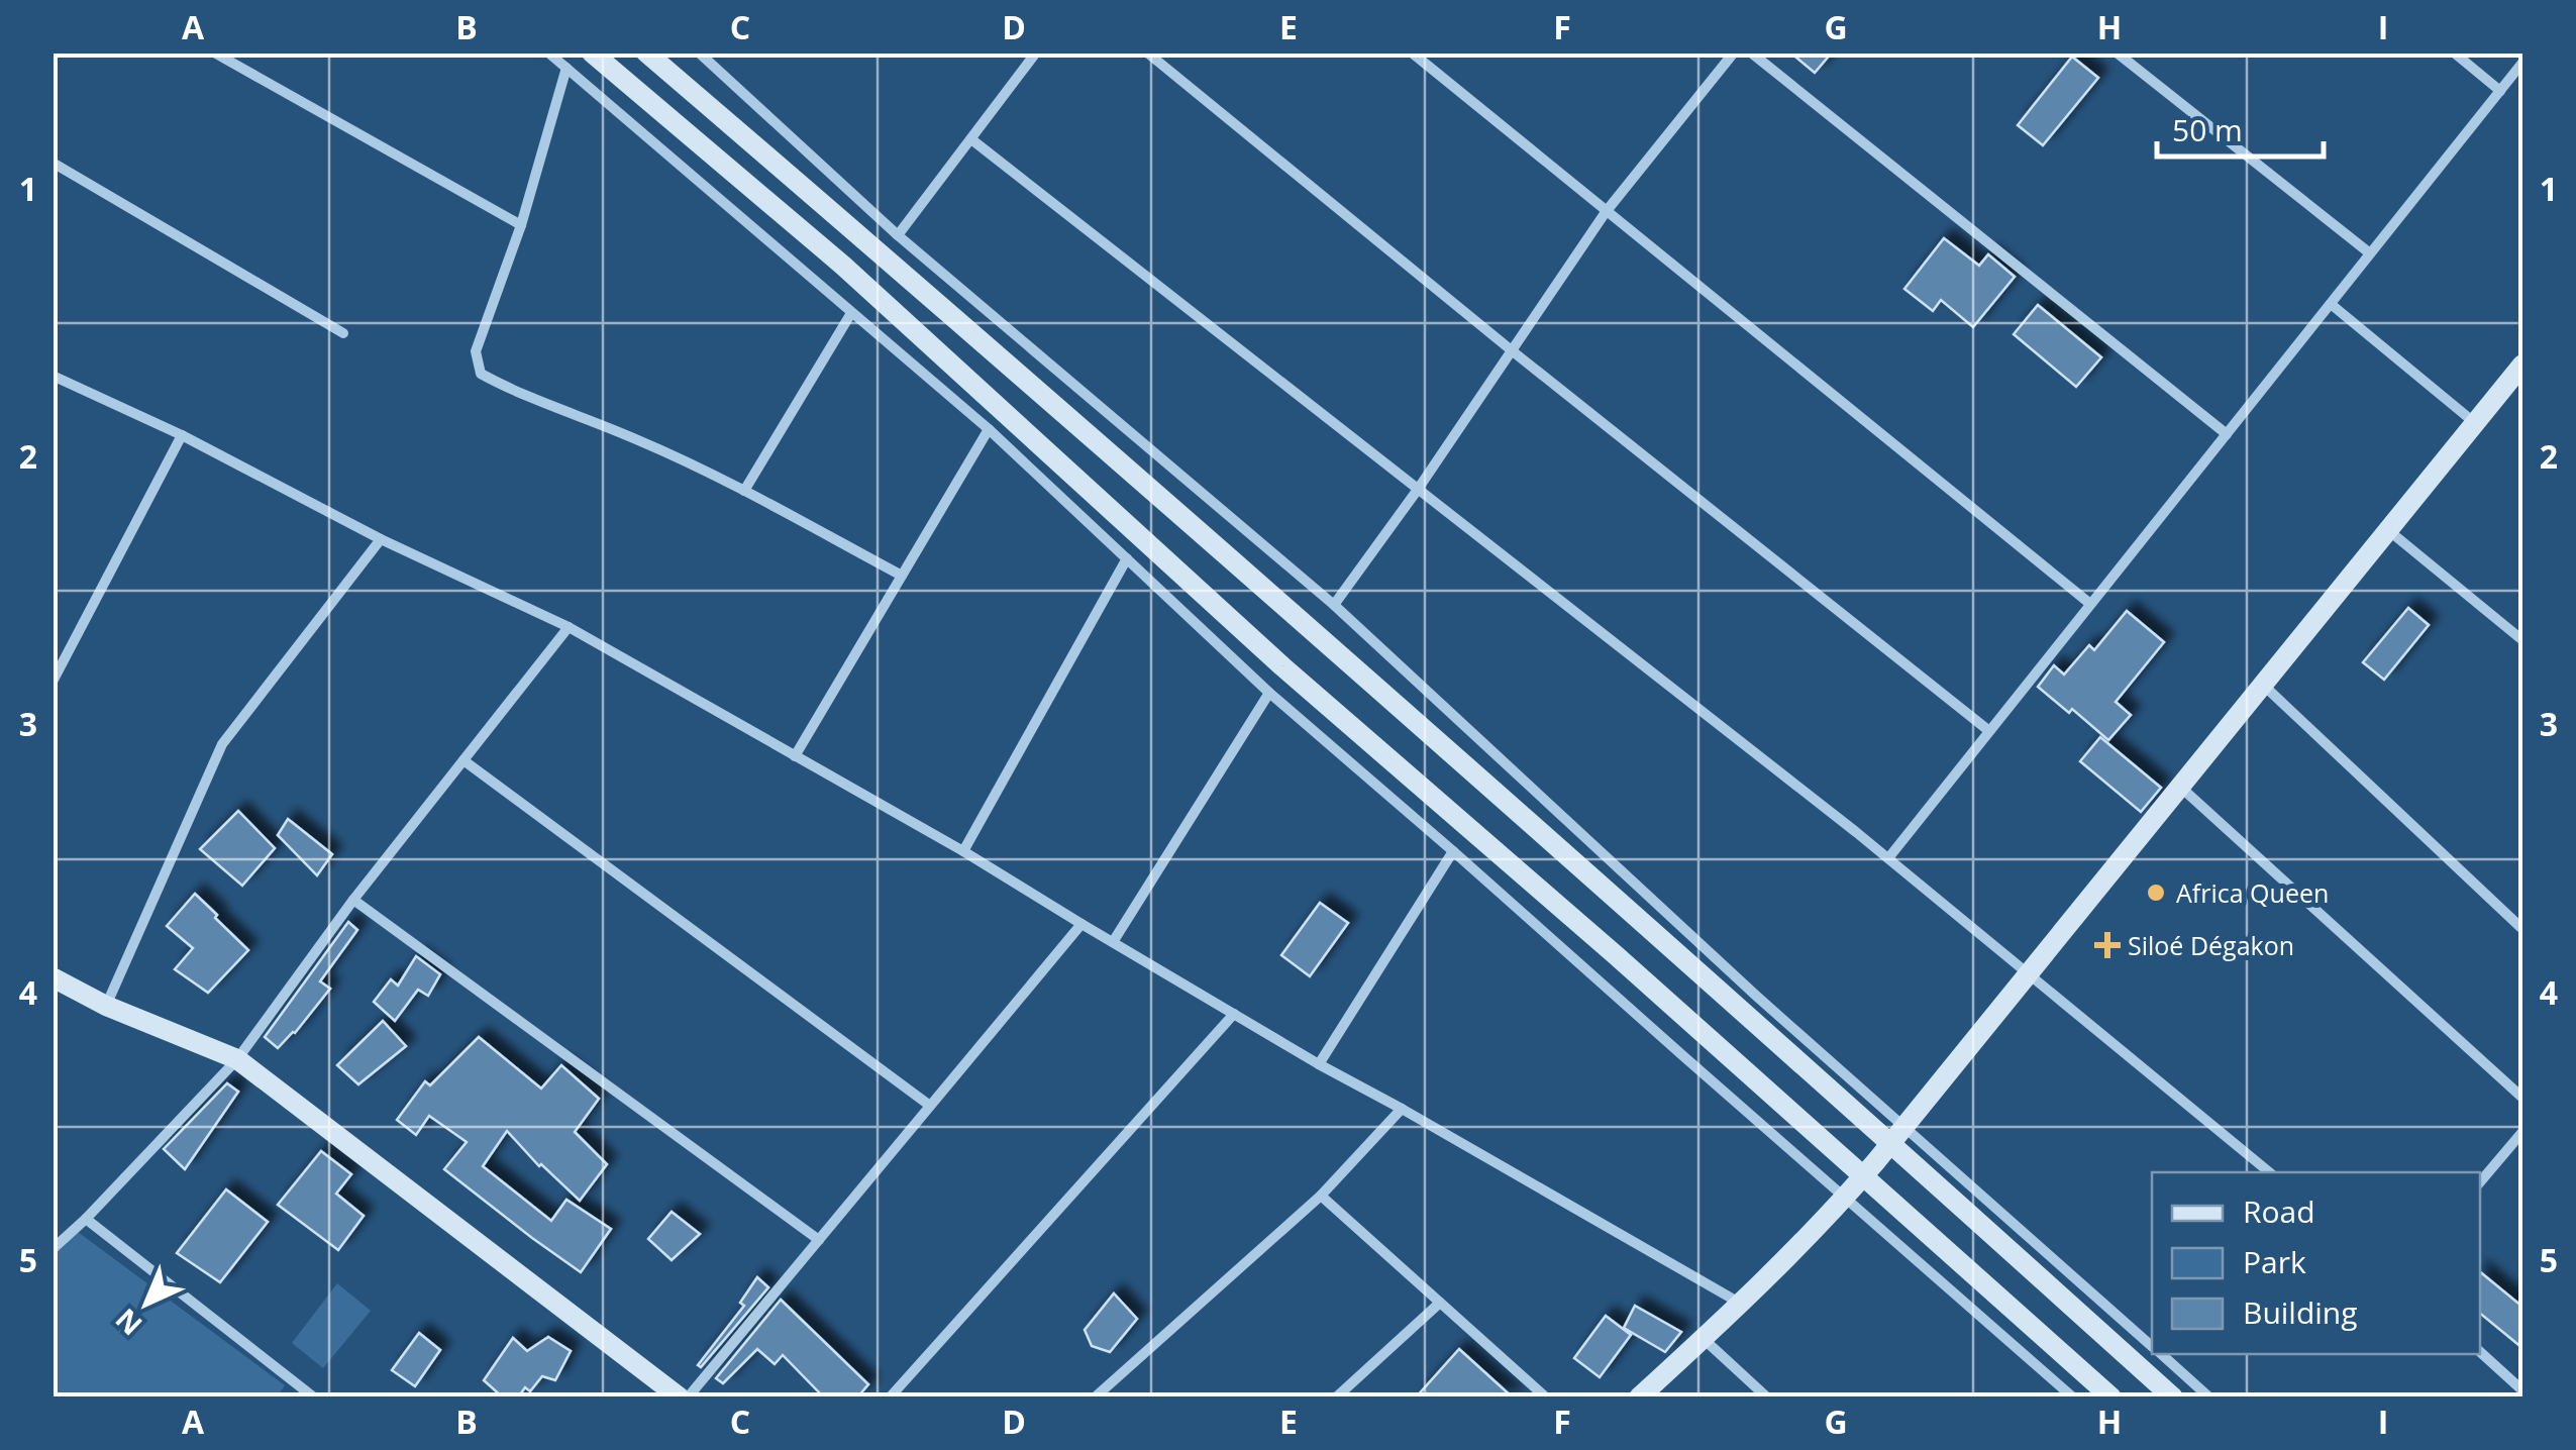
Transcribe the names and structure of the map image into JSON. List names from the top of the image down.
{
  "places": {
    "other": ["Africa Queen"],
    "health": ["Siloé Dégakon"]
  },
  "legend": ["Road", "Park", "Building"],
  "scale_bar": "50 m",
  "north": "bottom left",
  "grid": {
    "columns": [
      "A",
      "B",
      "C",
      "D",
      "E",
      "F",
      "G",
      "H",
      "I"
    ],
    "rows": [
      "1",
      "2",
      "3",
      "4",
      "5"
    ]
  }
}
